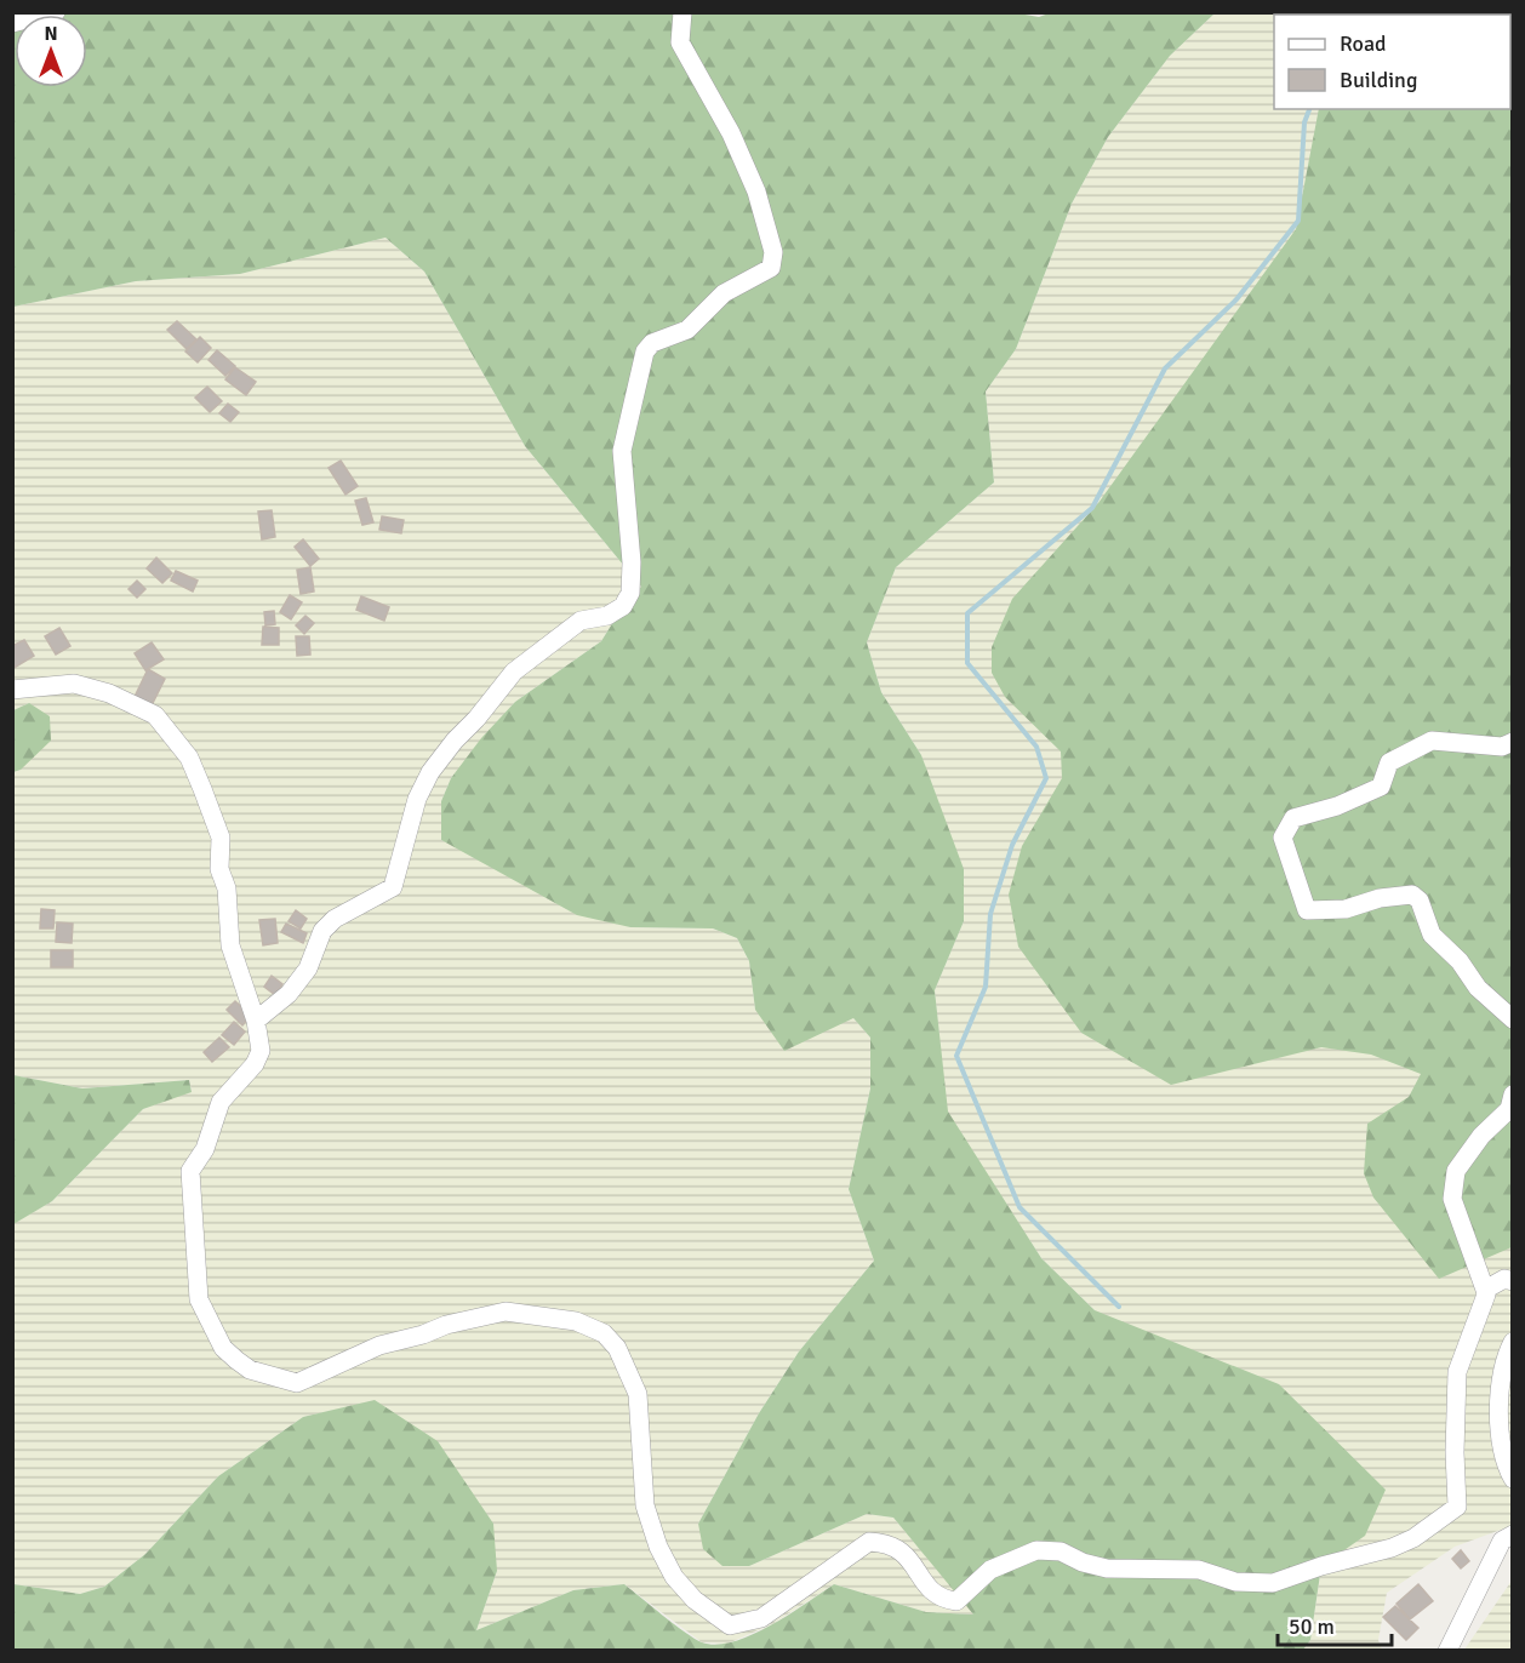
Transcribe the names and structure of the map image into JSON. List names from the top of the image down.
{
  "legend": ["Road", "Building"],
  "scale_bar": "50 m",
  "north": "top"
}
